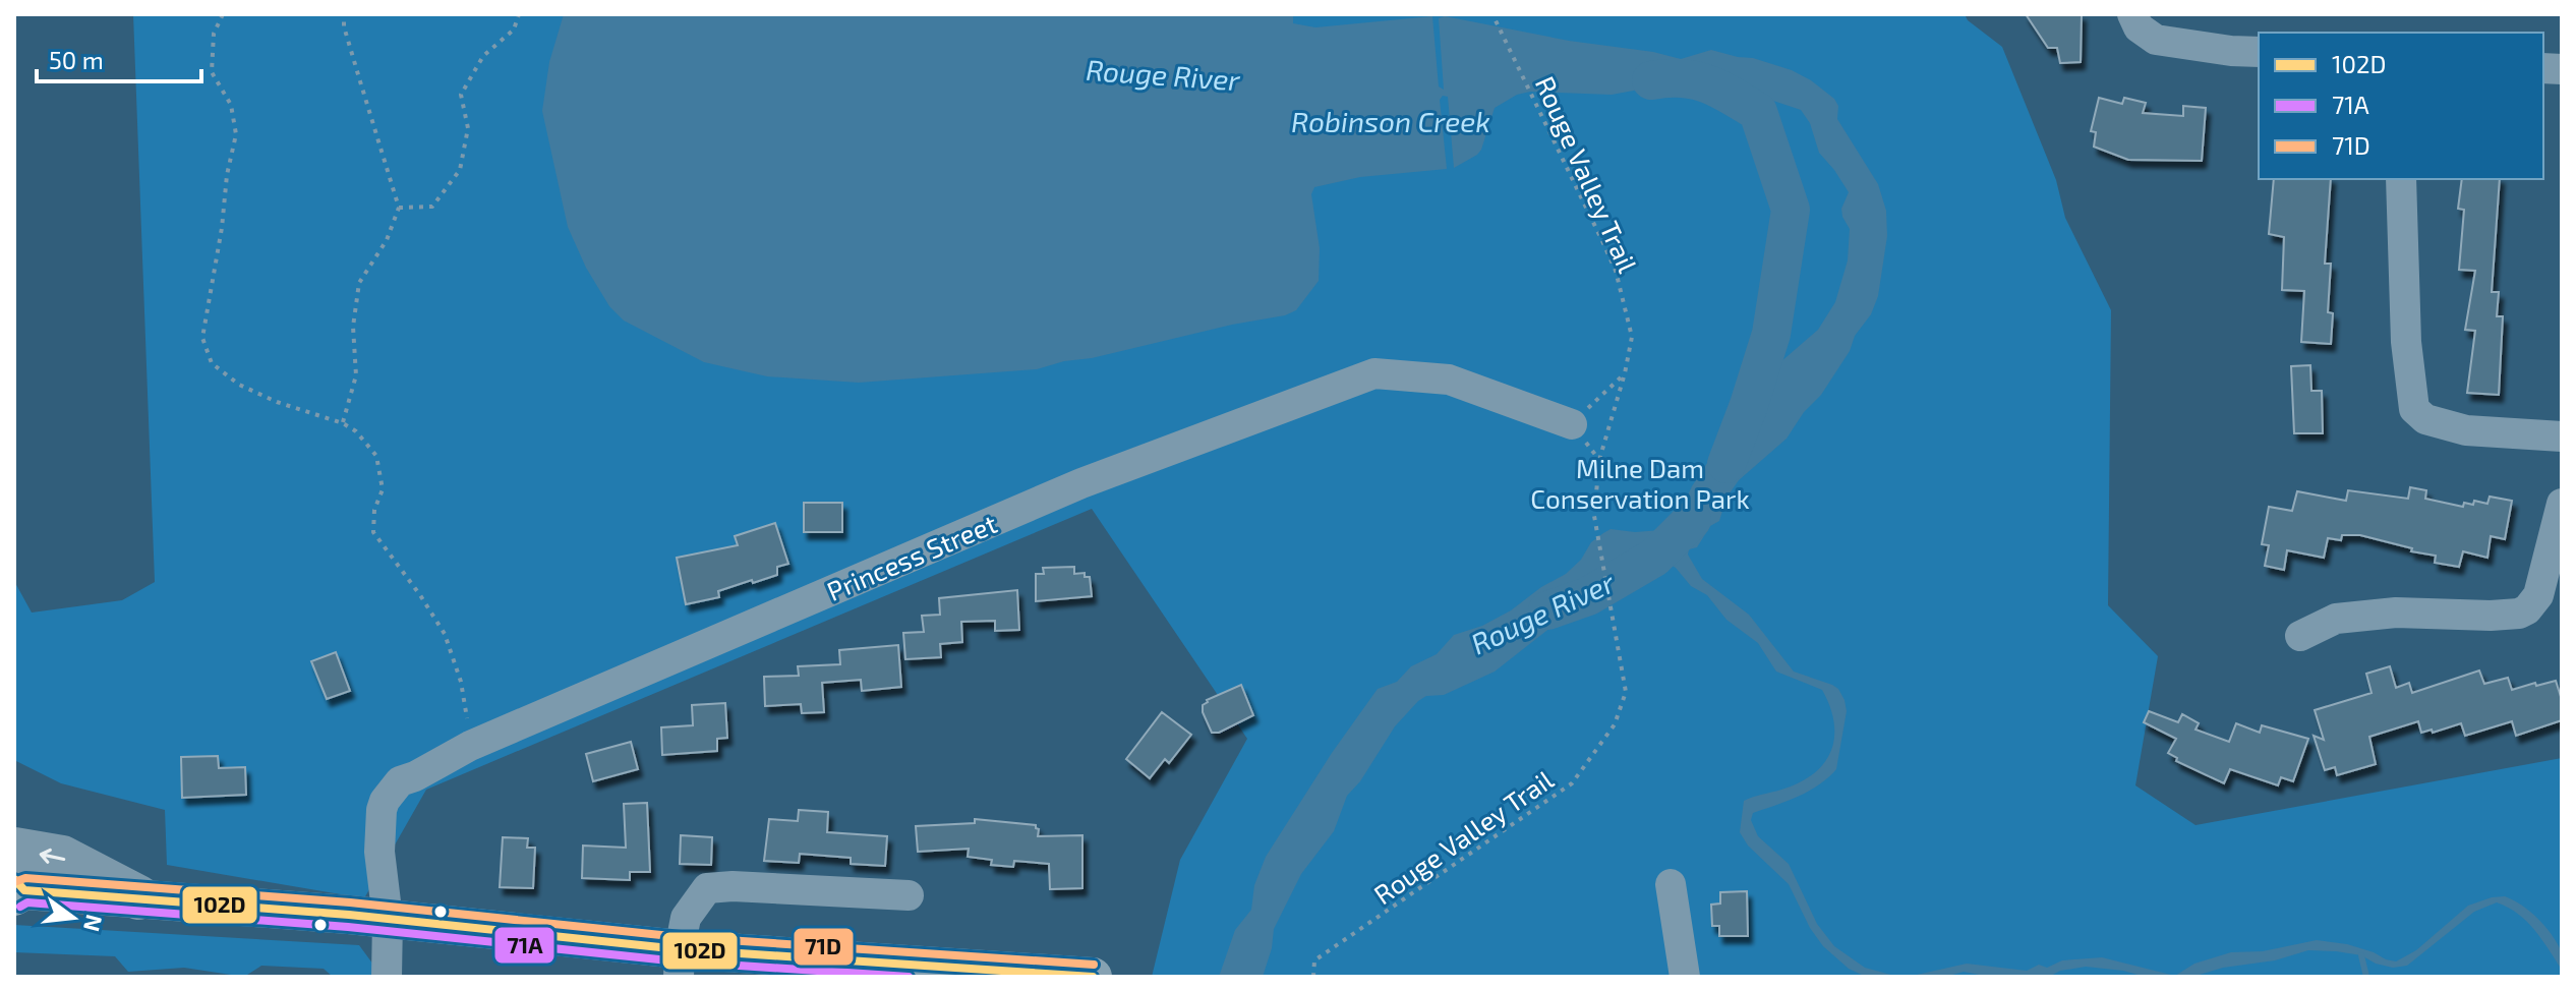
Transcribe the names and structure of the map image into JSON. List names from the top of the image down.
{
  "streets": {
    "street": ["Princess Street"],
    "path": ["Rouge Valley Trail"]
  },
  "water": ["Rouge River", "Robinson Creek"],
  "parks": ["Milne Dam Conservation Park"],
  "lines": ["transit line 71D", "transit line 102D", "transit line 71A"],
  "legend": ["102D", "71A", "71D"],
  "scale_bar": "50 m",
  "north": "right"
}
